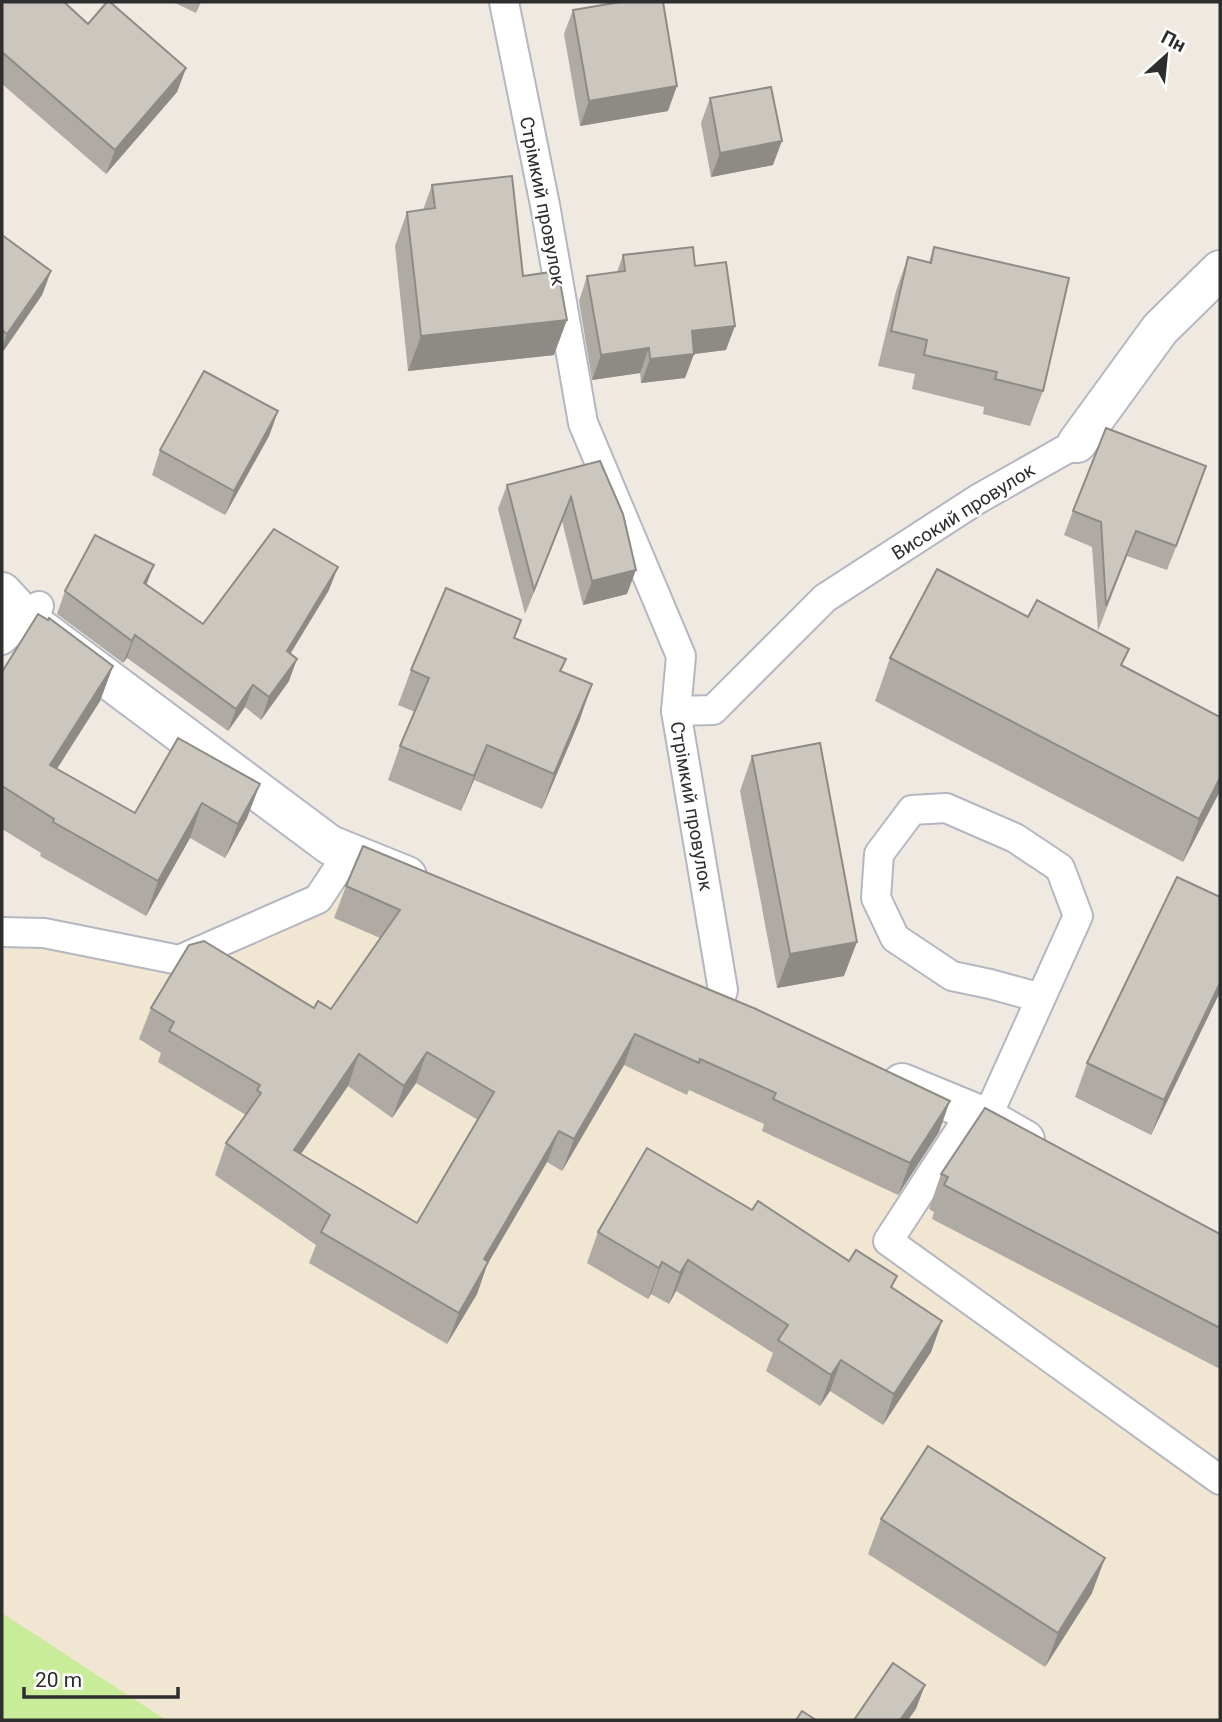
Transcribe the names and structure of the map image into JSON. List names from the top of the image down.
{
  "streets": {
    "street": ["Високий провулок"],
    "lane": ["Стрімкий провулок"]
  },
  "crossings": [
    ["Стрімкий провулок", "Високий провулок"]
  ],
  "scale_bar": "20 m",
  "north": "top right"
}
